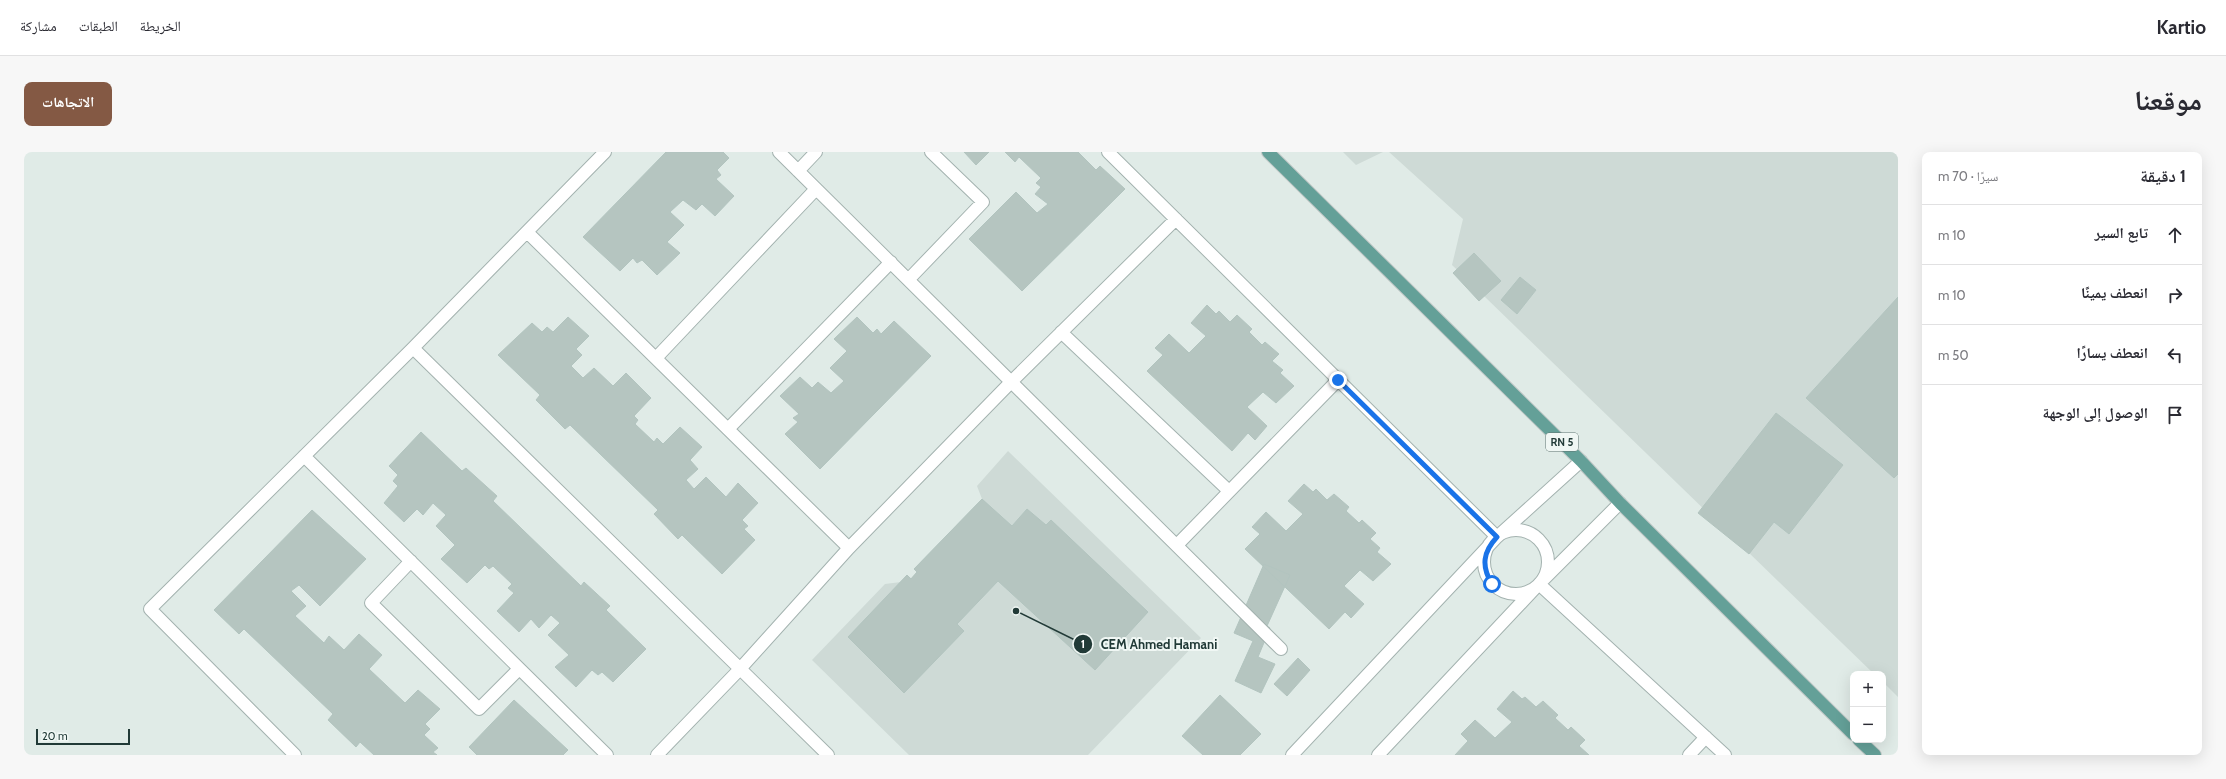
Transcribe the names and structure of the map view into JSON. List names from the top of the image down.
{
  "streets": {
    "main road": ["RN 5"]
  },
  "places": ["CEM Ahmed Hamani"],
  "scale_bar": "20 m",
  "page": {
    "header": "Kartio",
    "nav": ["الخريطة", "الطبقات", "مشاركة"],
    "title": "موقعنا",
    "buttons": "الاتجاهات",
    "heading": ["1 دقيقة", "سيرًا · 70 m"],
    "list": [
      ["تابع السير", "10 m"],
      ["انعطف يمينًا", "10 m"],
      ["انعطف يسارًا", "50 m"],
      "الوصول إلى الوجهة"
    ],
    "map_buttons": ["+", "−"],
    "scale": "20 m"
  }
}
